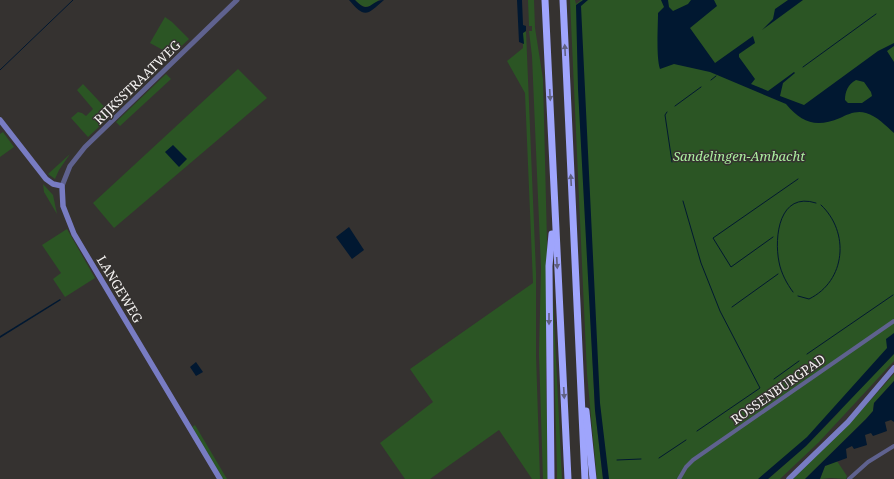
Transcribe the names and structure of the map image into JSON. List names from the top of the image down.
{
  "streets": {
    "main road": ["LANGEWEG"],
    "street": ["RIJKSSTRAATWEG", "ROSSENBURGPAD"]
  },
  "crossings": [
    ["RIJKSSTRAATWEG", "LANGEWEG"]
  ],
  "parks": ["Sandelingen-Ambacht"]
}
